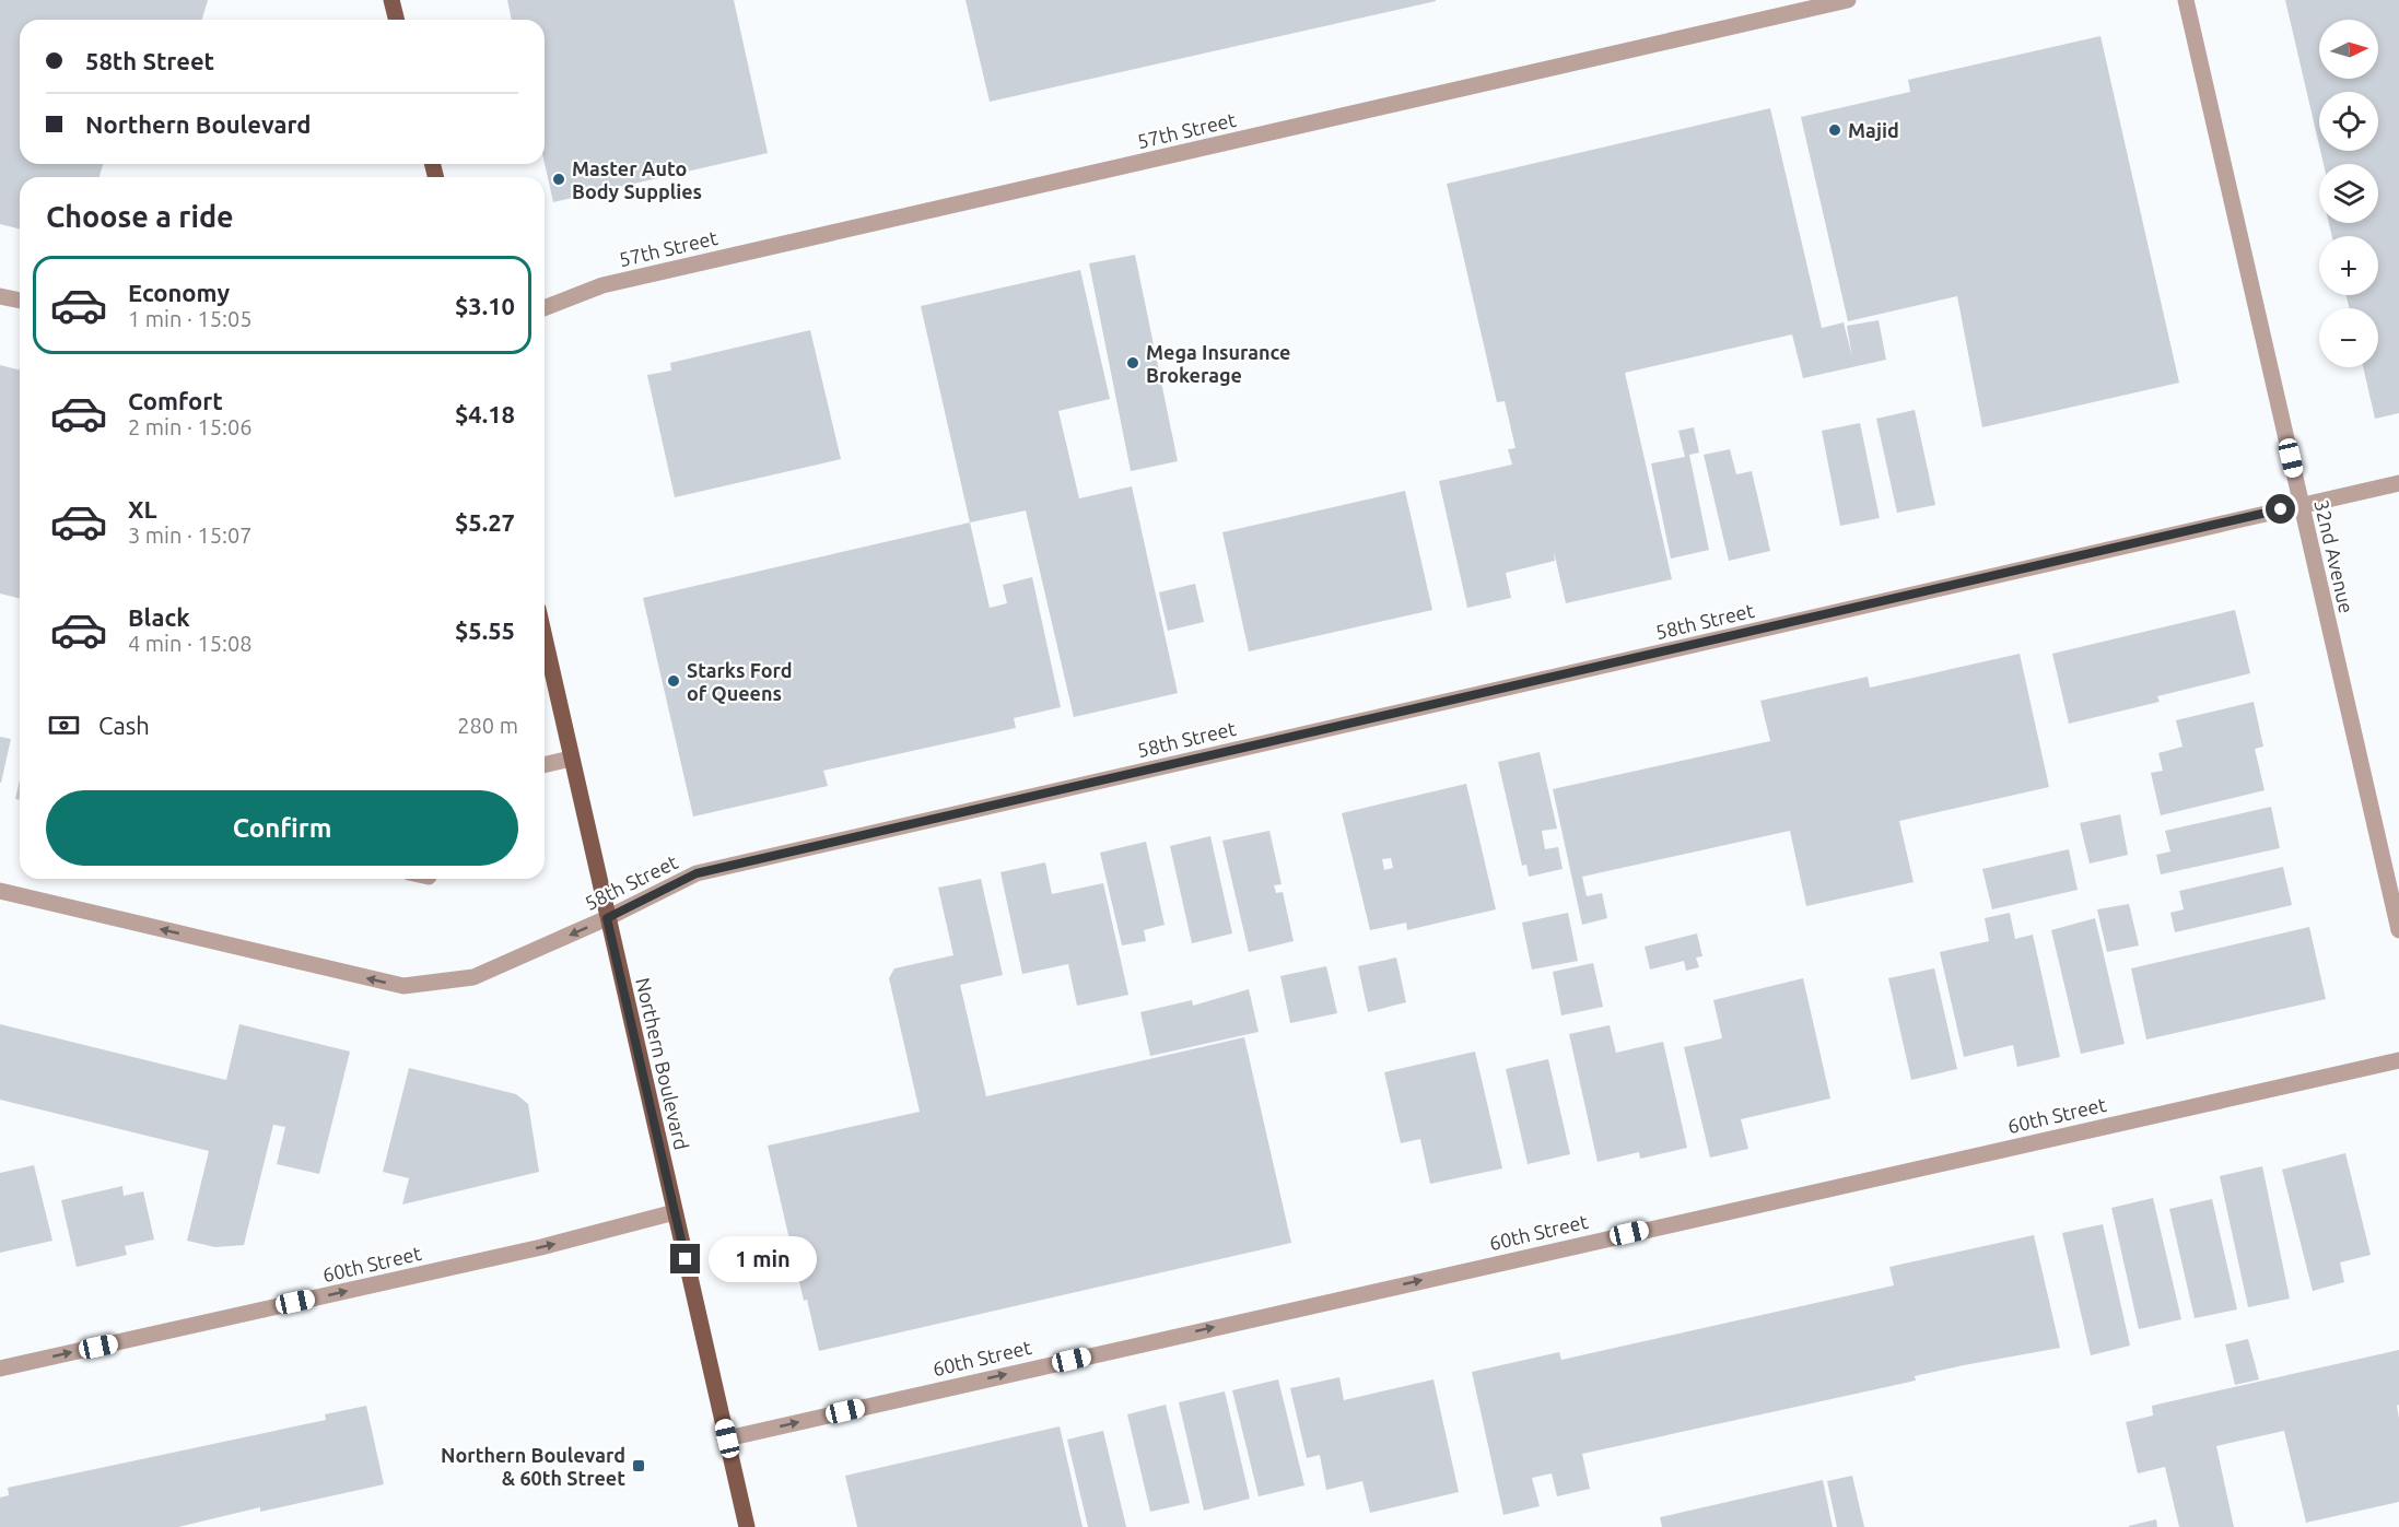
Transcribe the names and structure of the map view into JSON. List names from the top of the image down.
{
  "streets": {
    "main road": ["Northern Boulevard"],
    "street": [
      "57th Street",
      "32nd Avenue",
      "58th Street",
      "60th Street"
    ]
  },
  "crossings": [
    ["32nd Avenue", "58th Street"],
    ["58th Street", "Northern Boulevard"],
    ["Northern Boulevard", "60th Street"]
  ],
  "one_way": ["60th Street"],
  "places": {
    "other": [
      "Majid",
      "Master Auto Body Supplies",
      "Mega Insurance Brokerage",
      "Starks Ford of Queens"
    ],
    "transit": ["Northern Boulevard & 60th Street"]
  },
  "north": "right",
  "page": {
    "map_buttons": ["+", "−"],
    "banner": ["58th Street", "Northern Boulevard"],
    "heading": "Choose a ride",
    "list": [
      {
        "name": "Economy",
        "note": "1 min · 15:05",
        "value": "$3.10"
      },
      {
        "name": "Comfort",
        "note": "2 min · 15:06",
        "value": "$4.18"
      },
      {
        "name": "XL",
        "note": "3 min · 15:07",
        "value": "$5.27"
      },
      {
        "name": "Black",
        "note": "4 min · 15:08",
        "value": "$5.55"
      }
    ],
    "pay": ["Cash", "280 m"],
    "buttons": "Confirm",
    "bubble": "1 min"
  }
}
